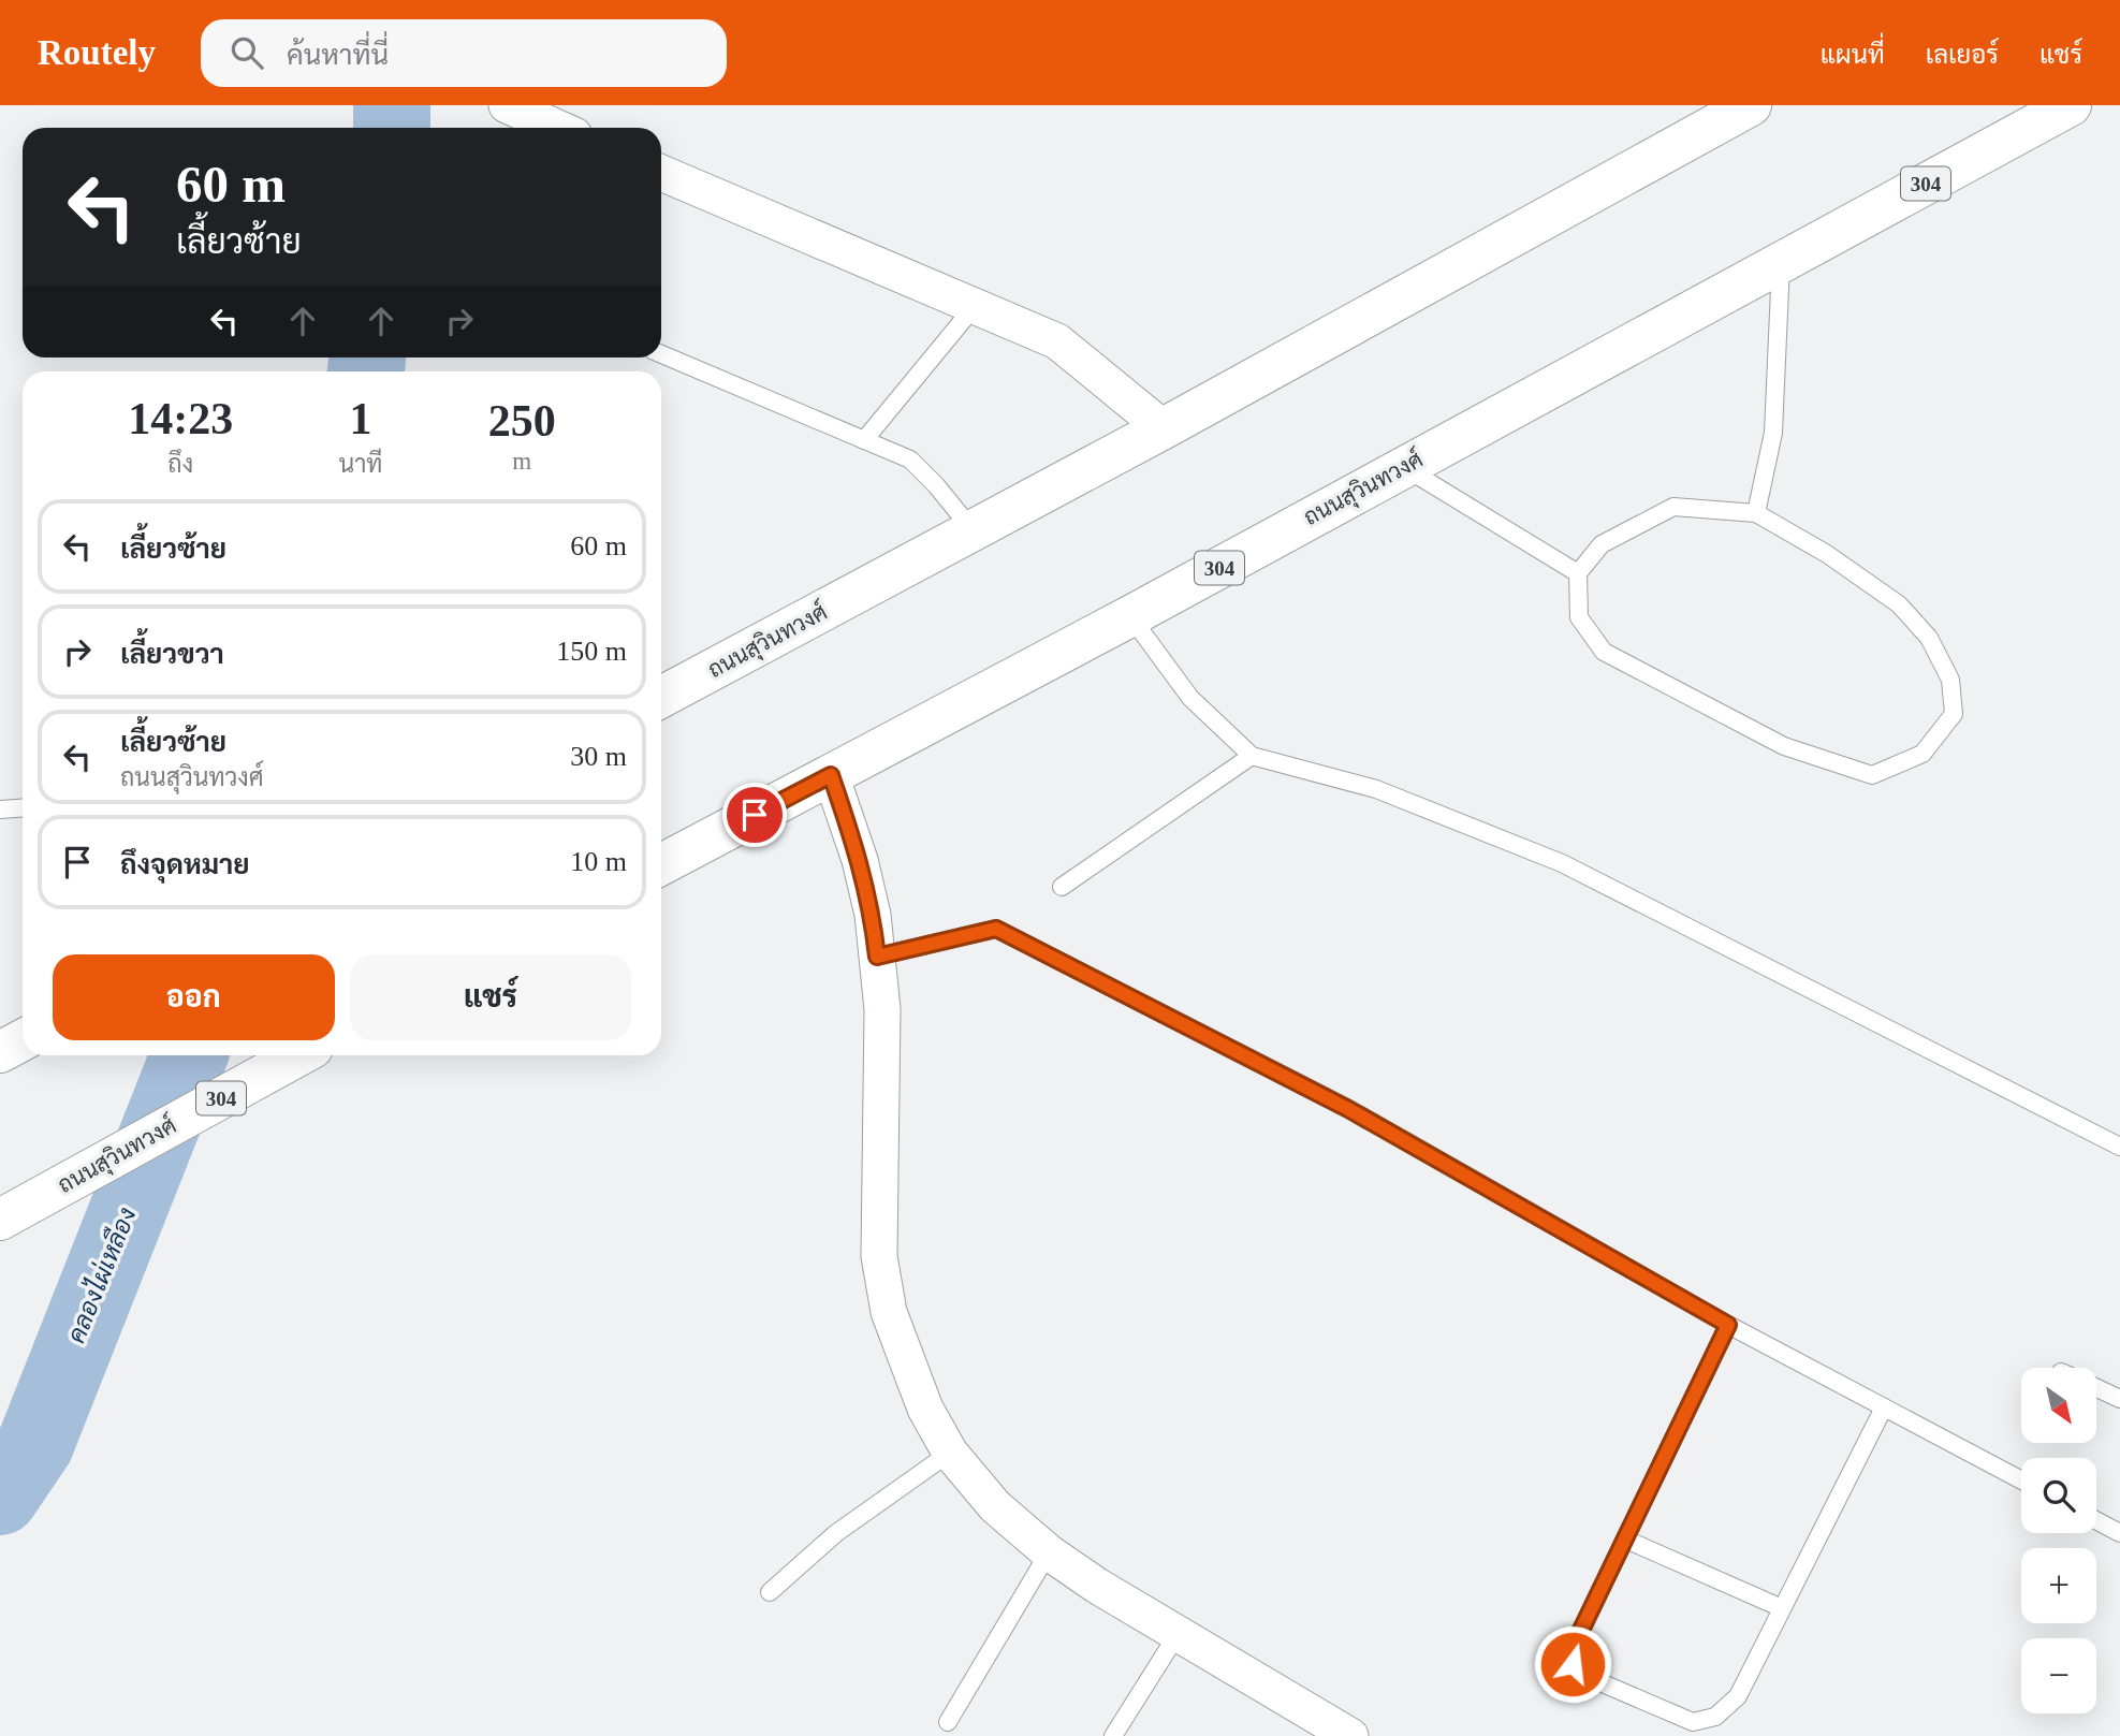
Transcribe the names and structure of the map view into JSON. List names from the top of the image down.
{
  "streets": {
    "highway": ["304", "ถนนสุวินทวงศ์"]
  },
  "water": ["คลองไผ่เหลือง"],
  "north": "bottom right",
  "page": {
    "header": "Routely",
    "search": "ค้นหาที่นี่",
    "nav": ["แผนที่", "เลเยอร์", "แชร์"],
    "turn": ["60 m", "เลี้ยวซ้าย"],
    "eta": [
      "14:23",
      "ถึง",
      "1",
      "นาที",
      "250",
      "m"
    ],
    "list": [
      {
        "name": "เลี้ยวซ้าย",
        "value": "60 m"
      },
      {
        "name": "เลี้ยวขวา",
        "value": "150 m"
      },
      {
        "name": "เลี้ยวซ้าย",
        "note": "ถนนสุวินทวงศ์",
        "value": "30 m"
      },
      {
        "name": "ถึงจุดหมาย",
        "value": "10 m"
      }
    ],
    "buttons": ["ออก", "แชร์"],
    "map_buttons": ["+", "−"]
  }
}
